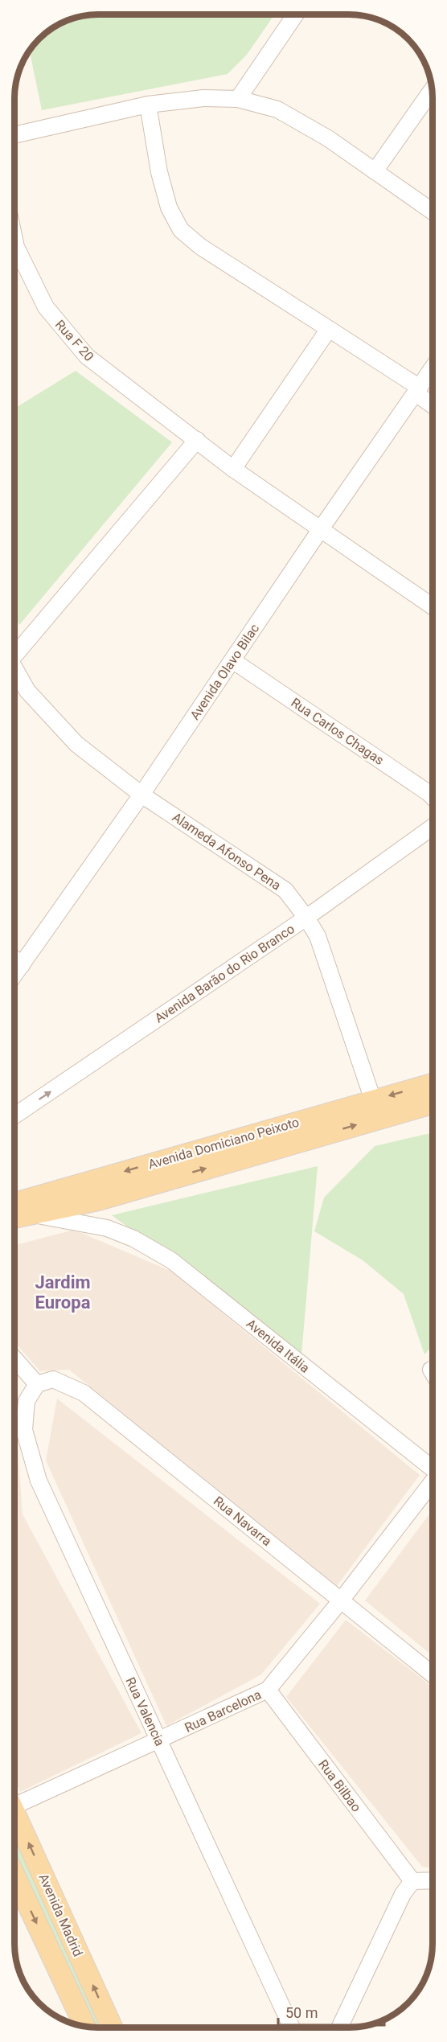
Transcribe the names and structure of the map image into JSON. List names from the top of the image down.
{
  "streets": {
    "main road": ["Avenida Domiciano Peixoto", "Avenida Madrid"],
    "street": [
      "Rua F 20",
      "Avenida Olavo Bilac",
      "Rua Carlos Chagas",
      "Alameda Afonso Pena",
      "Avenida Barão do Rio Branco",
      "Avenida Itália",
      "Rua Navarra",
      "Rua Barcelona",
      "Rua Valencia",
      "Rua Bilbao"
    ]
  },
  "crossings": [
    ["Rua F 20", "Avenida Olavo Bilac"],
    ["Avenida Olavo Bilac", "Rua Carlos Chagas"],
    ["Avenida Olavo Bilac", "Alameda Afonso Pena"],
    ["Alameda Afonso Pena", "Avenida Barão do Rio Branco"],
    ["Alameda Afonso Pena", "Avenida Domiciano Peixoto"],
    ["Avenida Domiciano Peixoto", "Avenida Itália"],
    ["Rua Navarra", "Rua Barcelona"],
    ["Rua Navarra", "Rua Valencia"],
    ["Rua Barcelona", "Rua Valencia"],
    ["Rua Barcelona", "Rua Bilbao"]
  ],
  "one_way": ["Avenida Barão do Rio Branco"],
  "districts": ["Jardim Europa"],
  "scale_bar": "50 m"
}
